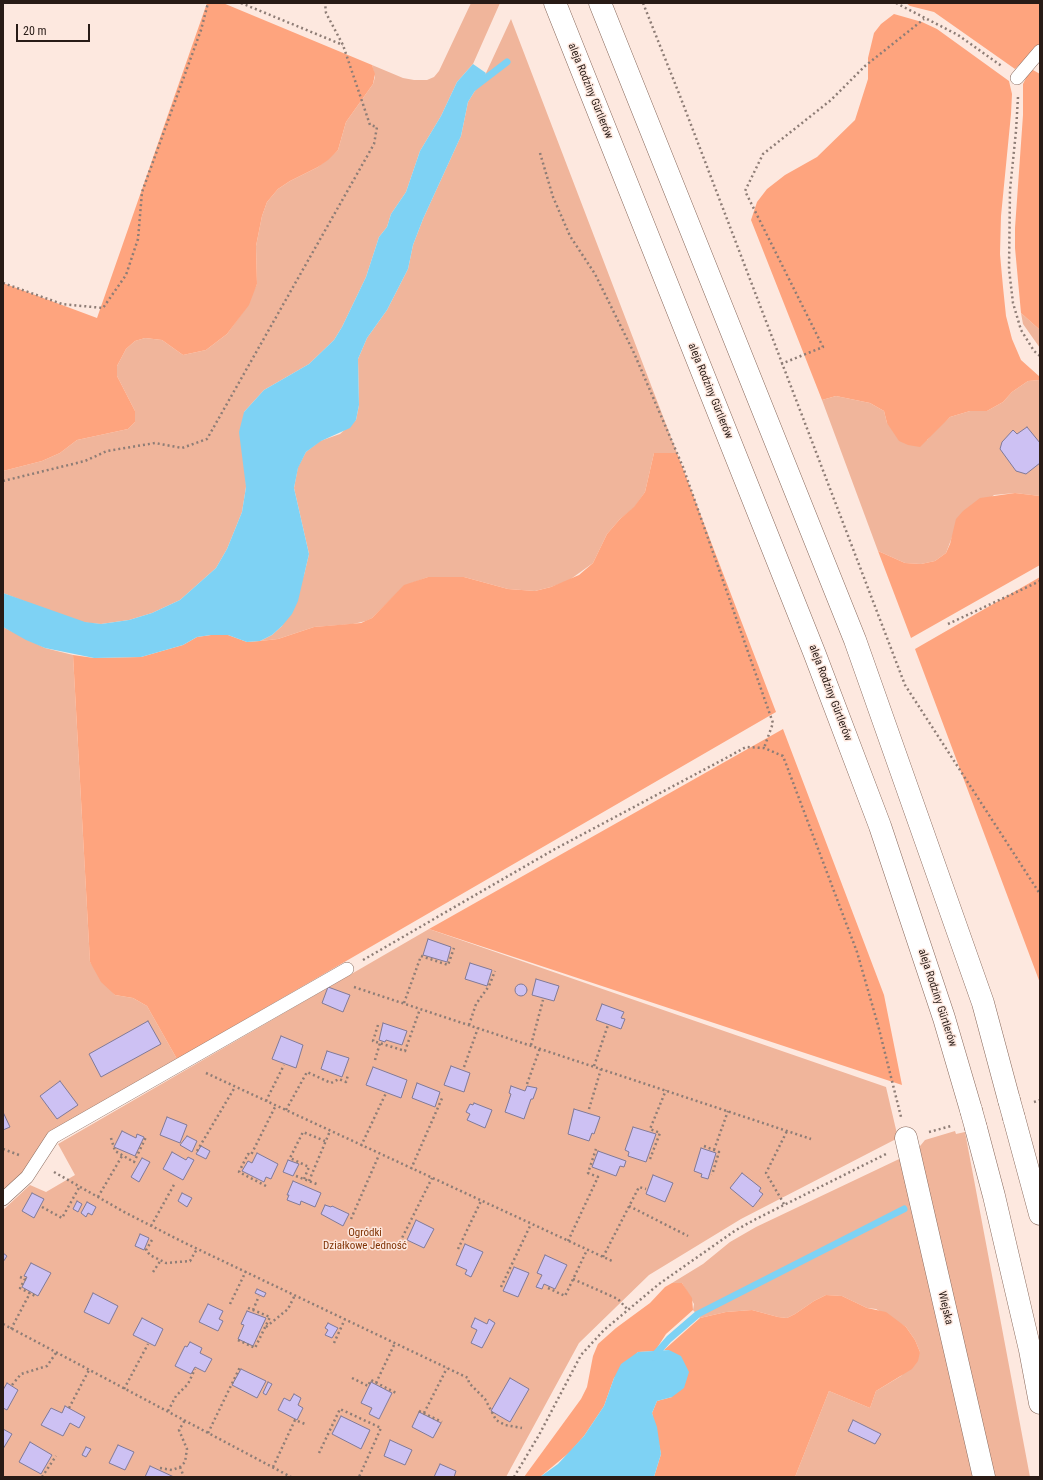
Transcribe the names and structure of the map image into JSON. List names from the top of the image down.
{
  "streets": {
    "main road": ["aleja Rodziny Gürtlerów", "Wiejska"]
  },
  "parks": ["Ogródki Działkowe Jedność"],
  "scale_bar": "20 m"
}
